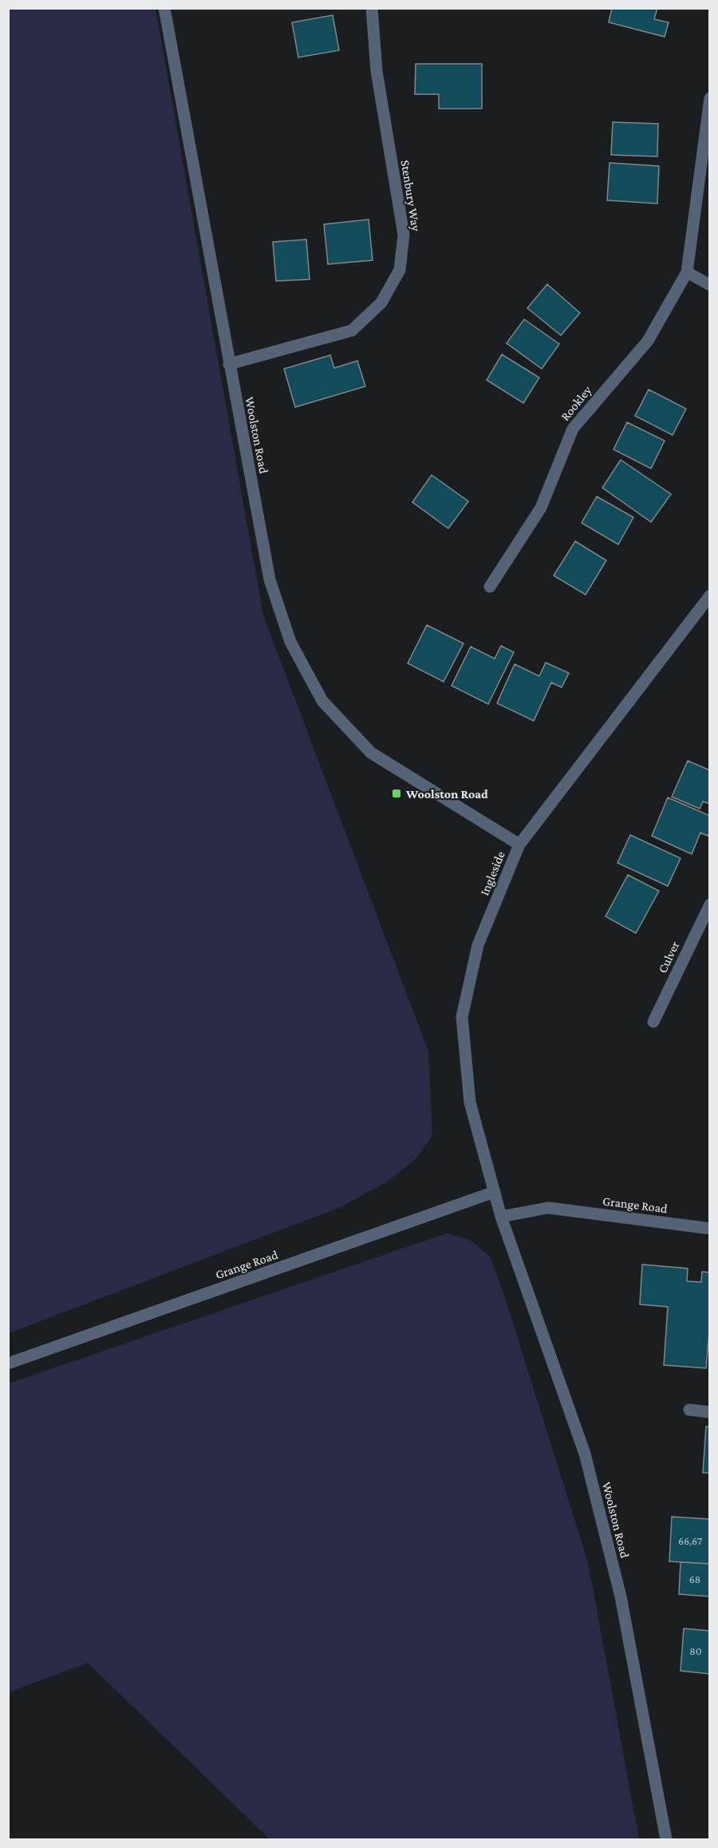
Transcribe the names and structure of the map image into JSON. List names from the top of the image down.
{
  "streets": {
    "street": [
      "Stenbury Way",
      "Rookley",
      "Woolston Road",
      "Ingleside",
      "Culver",
      "Grange Road"
    ]
  },
  "crossings": [
    ["Stenbury Way", "Woolston Road"],
    ["Woolston Road", "Ingleside"],
    ["Woolston Road", "Grange Road"],
    ["Ingleside", "Grange Road"]
  ],
  "places": {
    "transit": ["Woolston Road"]
  },
  "house_numbers": ["66,67", "68", "80"]
}
